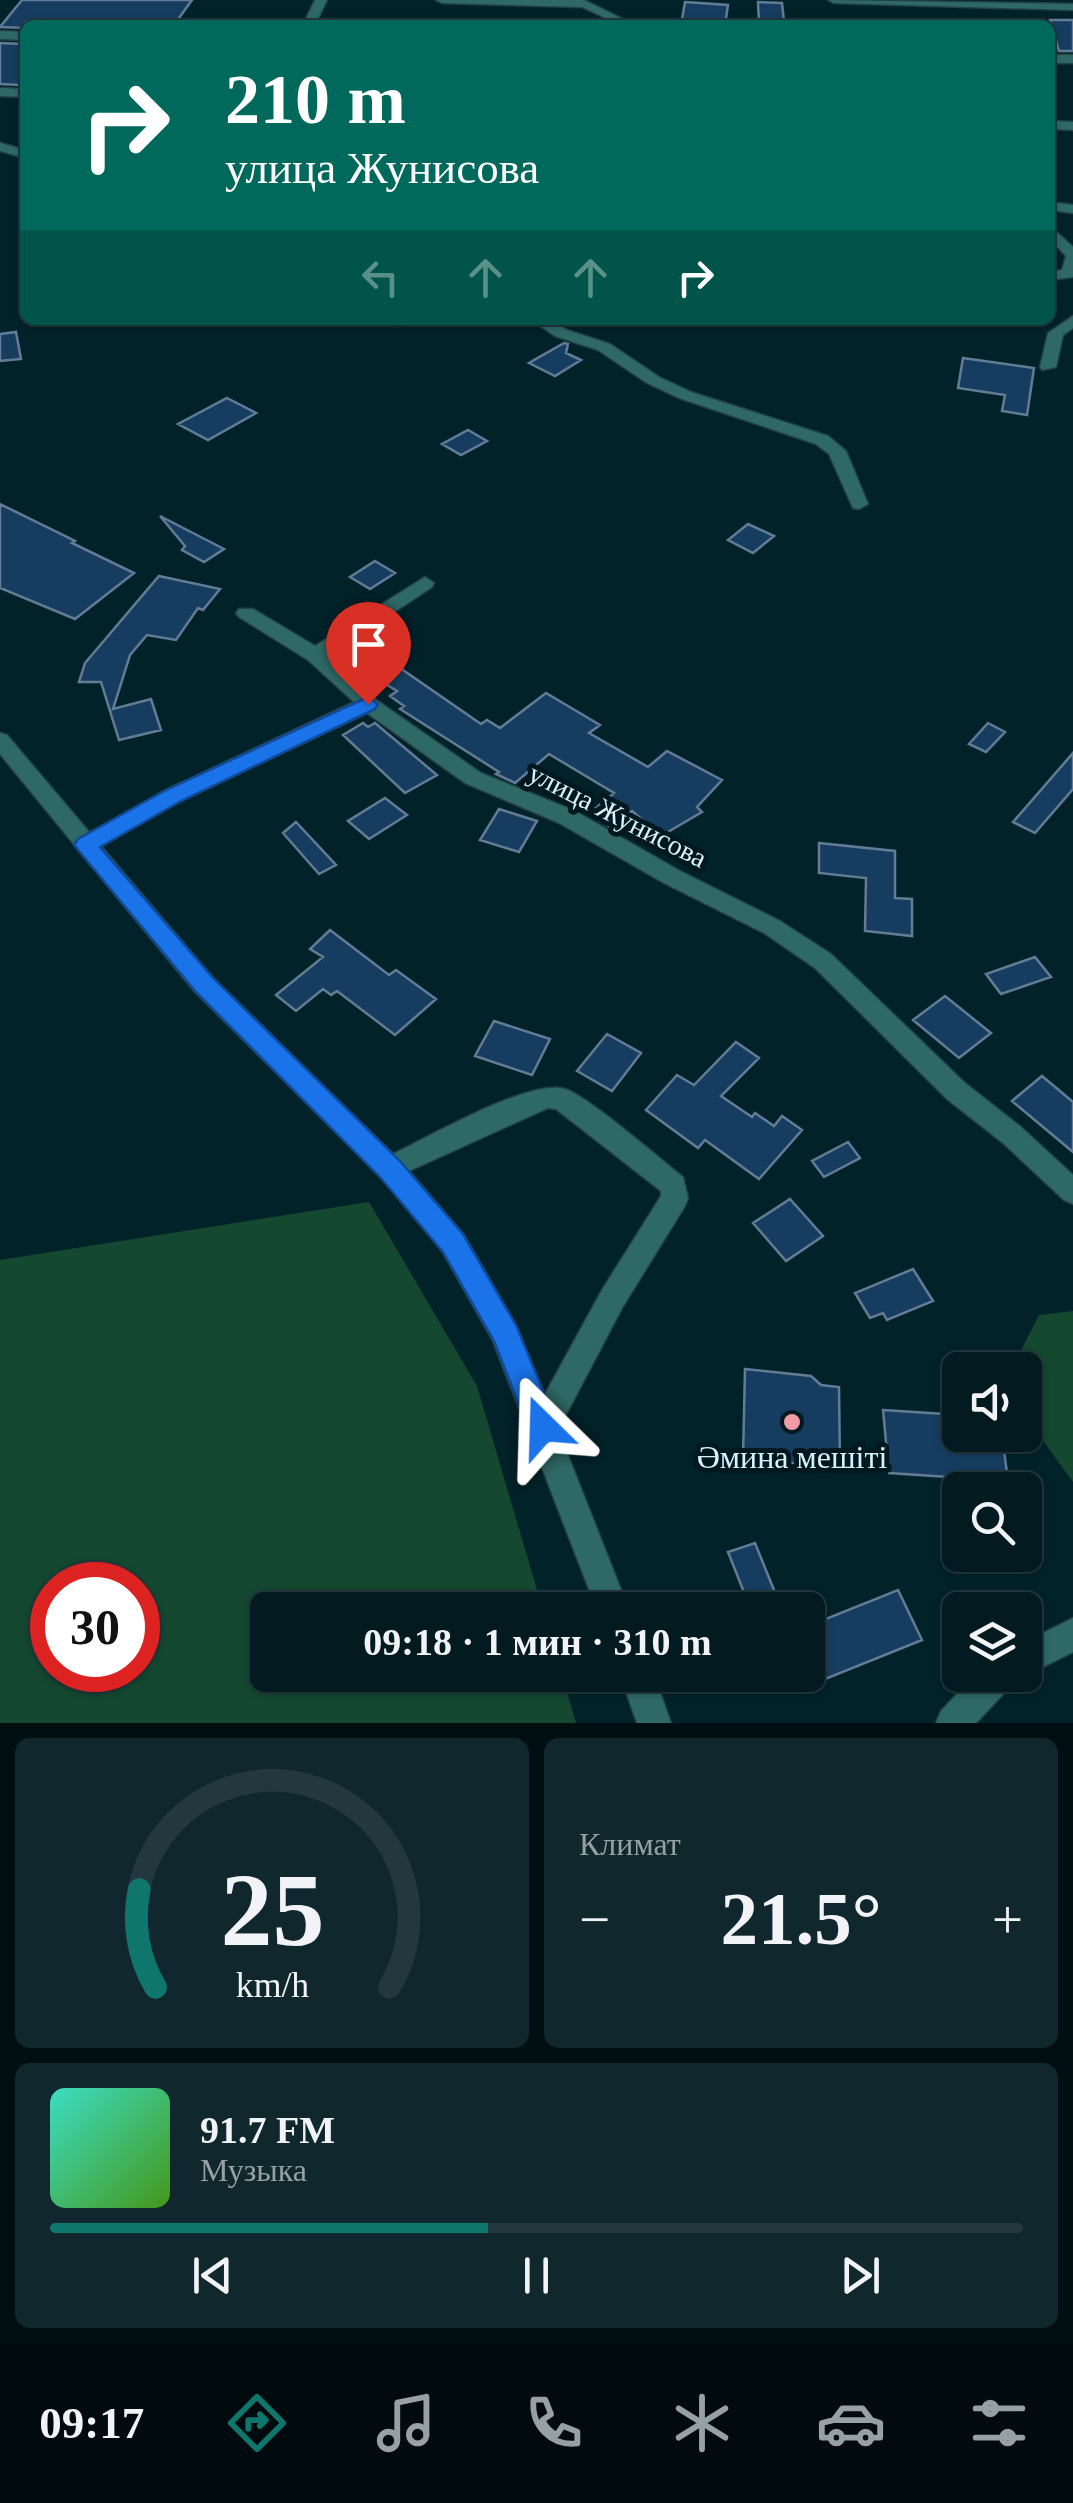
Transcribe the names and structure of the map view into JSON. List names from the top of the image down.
{
  "streets": {
    "street": ["улица Жунисова"]
  },
  "places": ["Әмина мешіті"],
  "page": {
    "turn": ["210 m", "улица Жунисова"],
    "limit": "30",
    "trip": "09:18 · 1 мин · 310 m",
    "tile": "Климат",
    "heat": ["−", "21.5°", "+"],
    "song": ["91.7 FM", "Музыка"],
    "tabs": "09:17",
    "gauge": ["25", "km/h"]
  }
}
